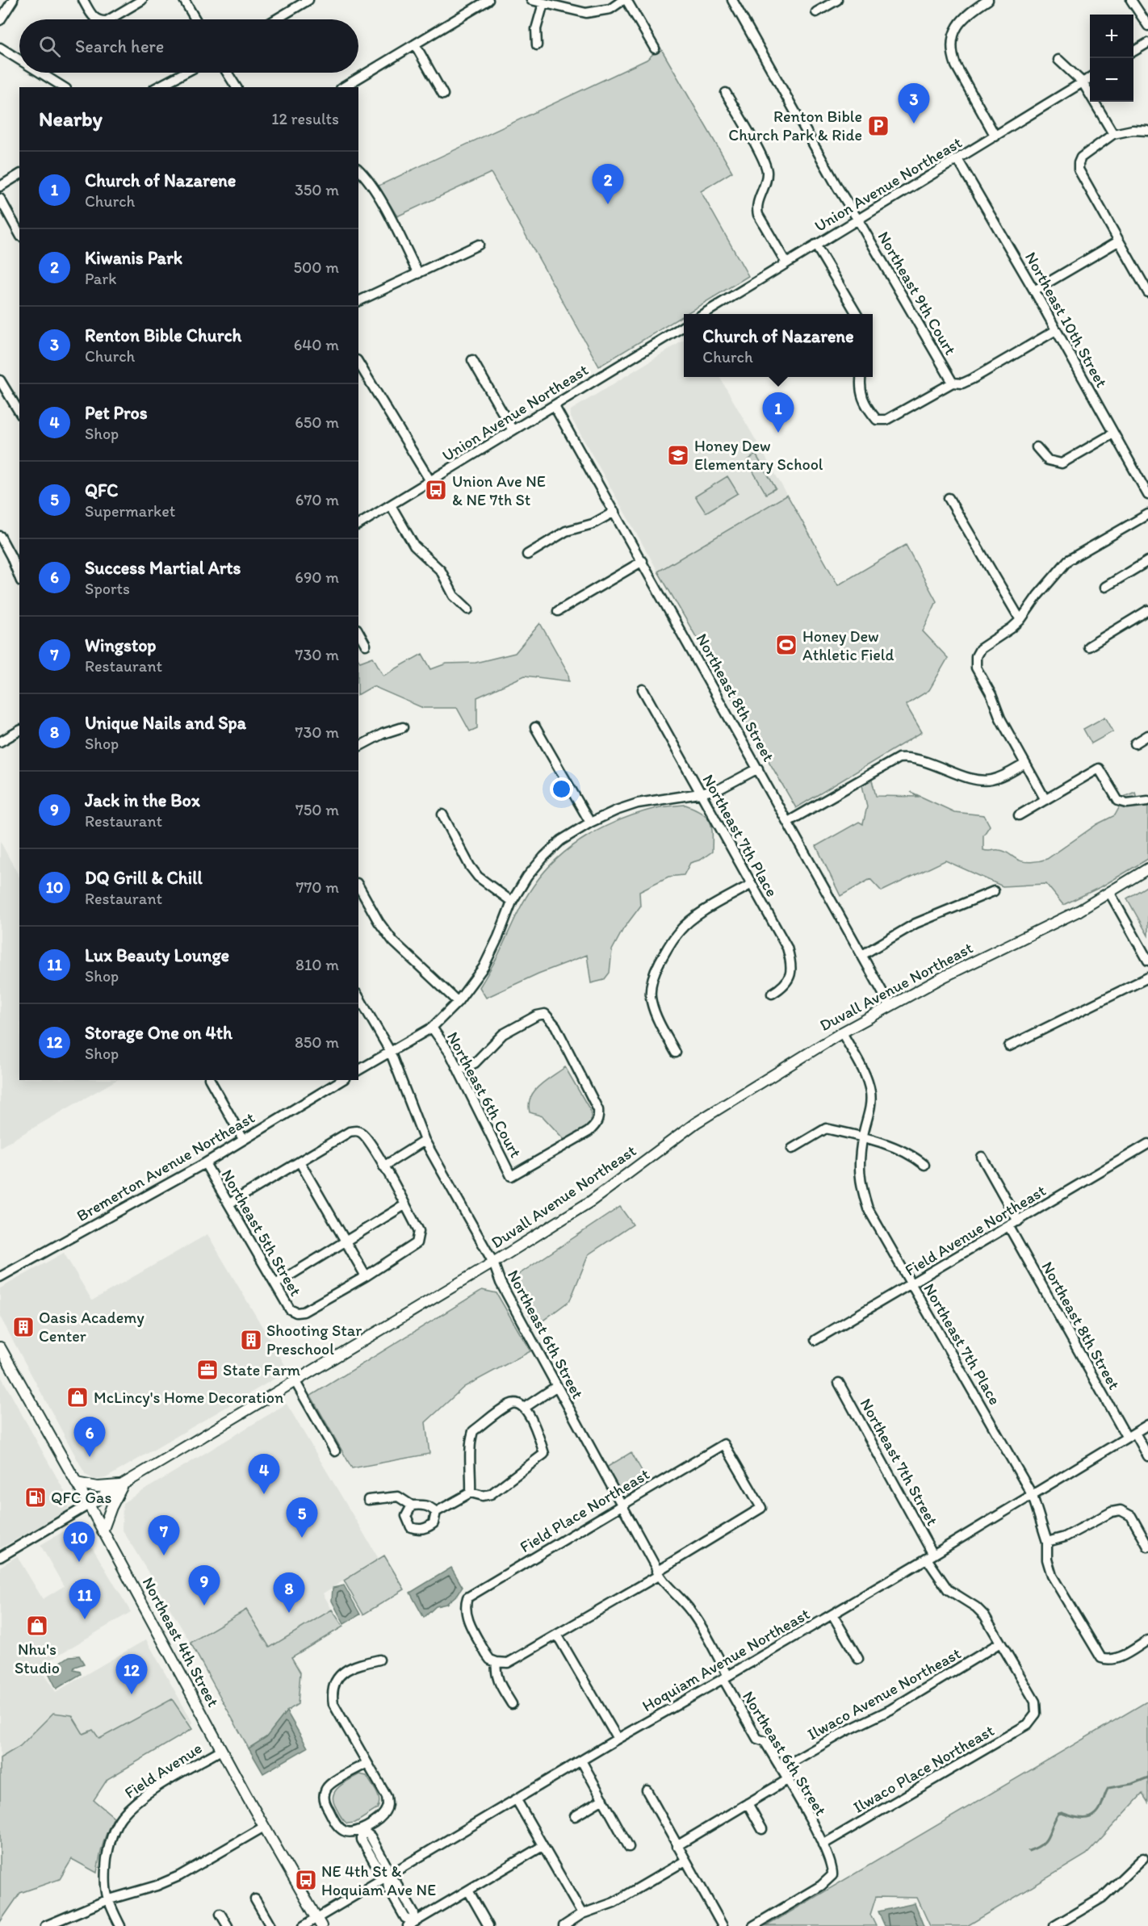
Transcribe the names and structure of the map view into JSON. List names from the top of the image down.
{
  "streets": {
    "main road": ["Duvall Avenue Northeast", "Northeast 4th Street"],
    "street": [
      "Union Avenue Northeast",
      "Northeast 9th Court",
      "Northeast 10th Street",
      "Northeast 8th Street",
      "Northeast 7th Place",
      "Northeast 6th Court",
      "Bremerton Avenue Northeast",
      "Field Avenue Northeast",
      "Northeast 5th Street",
      "Northeast 6th Street",
      "Northeast 7th Street",
      "Field Place Northeast",
      "Hoquiam Avenue Northeast",
      "Ilwaco Avenue Northeast",
      "Ilwaco Place Northeast",
      "Field Avenue"
    ]
  },
  "crossings": [
    ["Union Avenue Northeast", "Northeast 9th Court"],
    ["Union Avenue Northeast", "Northeast 10th Street"],
    ["Union Avenue Northeast", "Northeast 8th Street"],
    ["Northeast 8th Street", "Duvall Avenue Northeast"],
    ["Northeast 8th Street", "Field Avenue Northeast"],
    ["Northeast 8th Street", "Hoquiam Avenue Northeast"],
    ["Northeast 7th Place", "Duvall Avenue Northeast"],
    ["Northeast 7th Place", "Field Avenue Northeast"],
    ["Northeast 7th Place", "Hoquiam Avenue Northeast"],
    ["Duvall Avenue Northeast", "Northeast 6th Street"],
    ["Duvall Avenue Northeast", "Northeast 4th Street"],
    ["Bremerton Avenue Northeast", "Northeast 5th Street"],
    ["Northeast 6th Street", "Field Place Northeast"],
    ["Northeast 6th Street", "Hoquiam Avenue Northeast"],
    ["Northeast 6th Street", "Ilwaco Avenue Northeast"],
    ["Northeast 6th Street", "Ilwaco Place Northeast"],
    ["Northeast 7th Street", "Hoquiam Avenue Northeast"],
    ["Northeast 7th Street", "Ilwaco Avenue Northeast"],
    ["Northeast 7th Street", "Ilwaco Place Northeast"],
    ["Northeast 4th Street", "Hoquiam Avenue Northeast"],
    ["Northeast 4th Street", "Field Avenue"]
  ],
  "places": {
    "parking": ["Renton Bible Church Park & Ride"],
    "school or university": ["Honey Dew Elementary School"],
    "bus stop": ["Union Ave NE & NE 7th St", "NE 4th St & Hoquiam Ave NE"],
    "sports": ["Honey Dew Athletic Field"],
    "building": ["Oasis Academy Center", "Shooting Star Preschool"],
    "office": ["State Farm"],
    "shop": ["McLincy's Home Decoration", "Nhu's Studio"],
    "fuel station": ["QFC Gas"]
  },
  "page": {
    "map_buttons": ["+", "−"],
    "search": "Search here",
    "pins": [
      "3",
      "2",
      "1",
      "6",
      "4",
      "5",
      "7",
      "10",
      "9",
      "8",
      "11",
      "12"
    ],
    "heading": ["Nearby", "12 results"],
    "list": [
      {
        "mark": "1",
        "name": "Church of Nazarene",
        "note": "Church",
        "value": "350 m"
      },
      {
        "mark": "2",
        "name": "Kiwanis Park",
        "note": "Park",
        "value": "500 m"
      },
      {
        "mark": "3",
        "name": "Renton Bible Church",
        "note": "Church",
        "value": "640 m"
      },
      {
        "mark": "4",
        "name": "Pet Pros",
        "note": "Shop",
        "value": "650 m"
      },
      {
        "mark": "5",
        "name": "QFC",
        "note": "Supermarket",
        "value": "670 m"
      },
      {
        "mark": "6",
        "name": "Success Martial Arts",
        "note": "Sports",
        "value": "690 m"
      },
      {
        "mark": "7",
        "name": "Wingstop",
        "note": "Restaurant",
        "value": "730 m"
      },
      {
        "mark": "8",
        "name": "Unique Nails and Spa",
        "note": "Shop",
        "value": "730 m"
      },
      {
        "mark": "9",
        "name": "Jack in the Box",
        "note": "Restaurant",
        "value": "750 m"
      },
      {
        "mark": "10",
        "name": "DQ Grill & Chill",
        "note": "Restaurant",
        "value": "770 m"
      },
      {
        "mark": "11",
        "name": "Lux Beauty Lounge",
        "note": "Shop",
        "value": "810 m"
      },
      {
        "mark": "12",
        "name": "Storage One on 4th",
        "note": "Shop",
        "value": "850 m"
      }
    ],
    "popup": ["Church of Nazarene", "Church"]
  }
}
